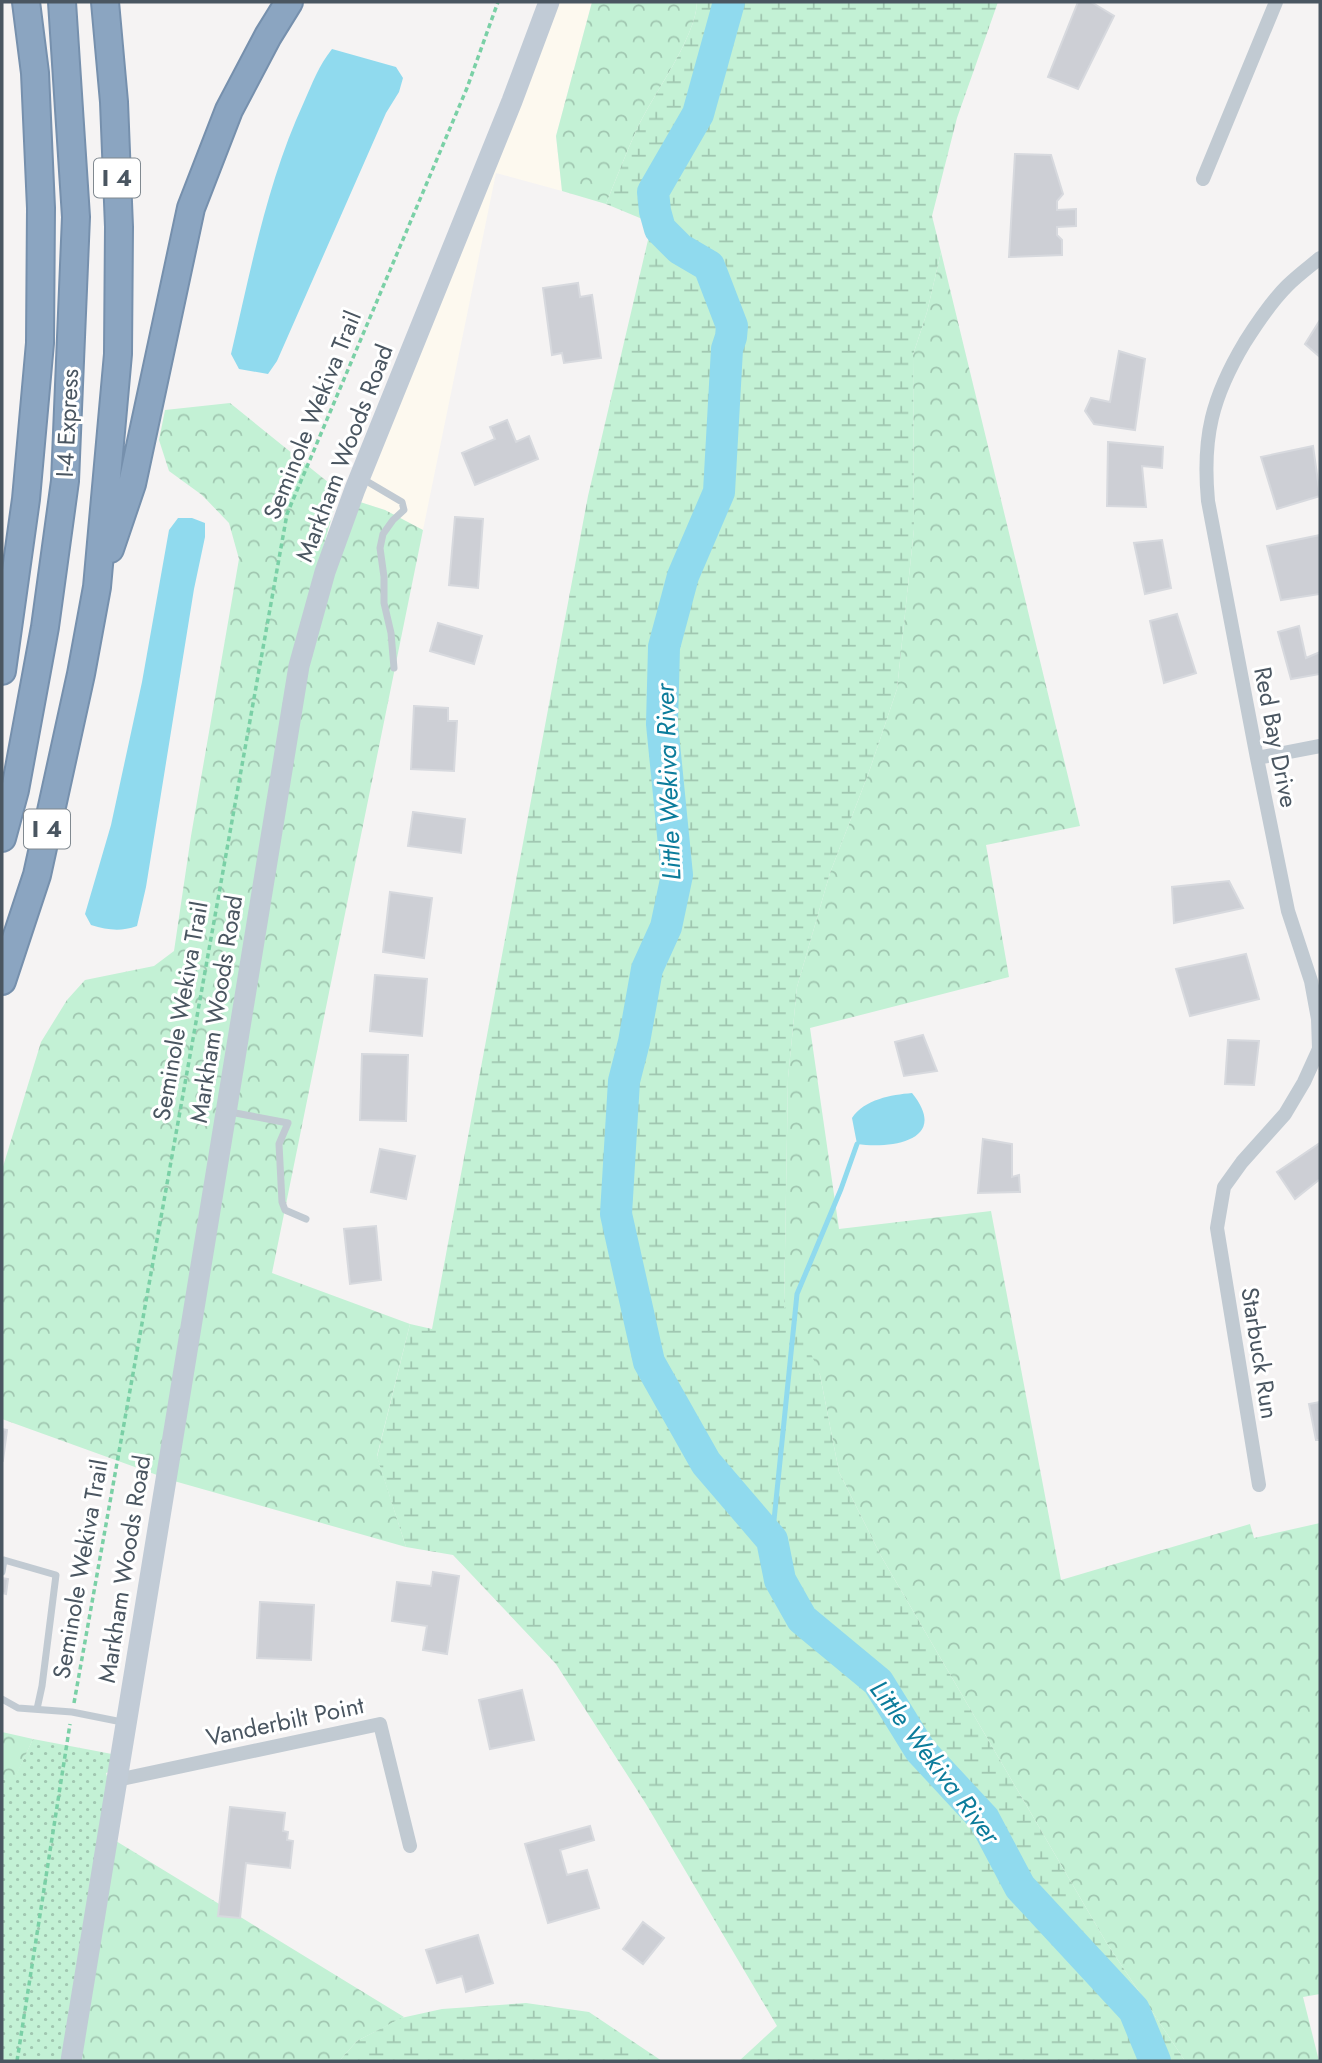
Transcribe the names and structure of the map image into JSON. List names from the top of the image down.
{
  "streets": {
    "highway": ["I 4", "I-4 Express"],
    "main road": ["Markham Woods Road"],
    "street": ["Red Bay Drive", "Starbuck Run", "Vanderbilt Point"],
    "path": ["Seminole Wekiva Trail"]
  },
  "crossings": [
    ["Markham Woods Road", "Vanderbilt Point"],
    ["Red Bay Drive", "Starbuck Run"]
  ],
  "water": ["Little Wekiva River"]
}
